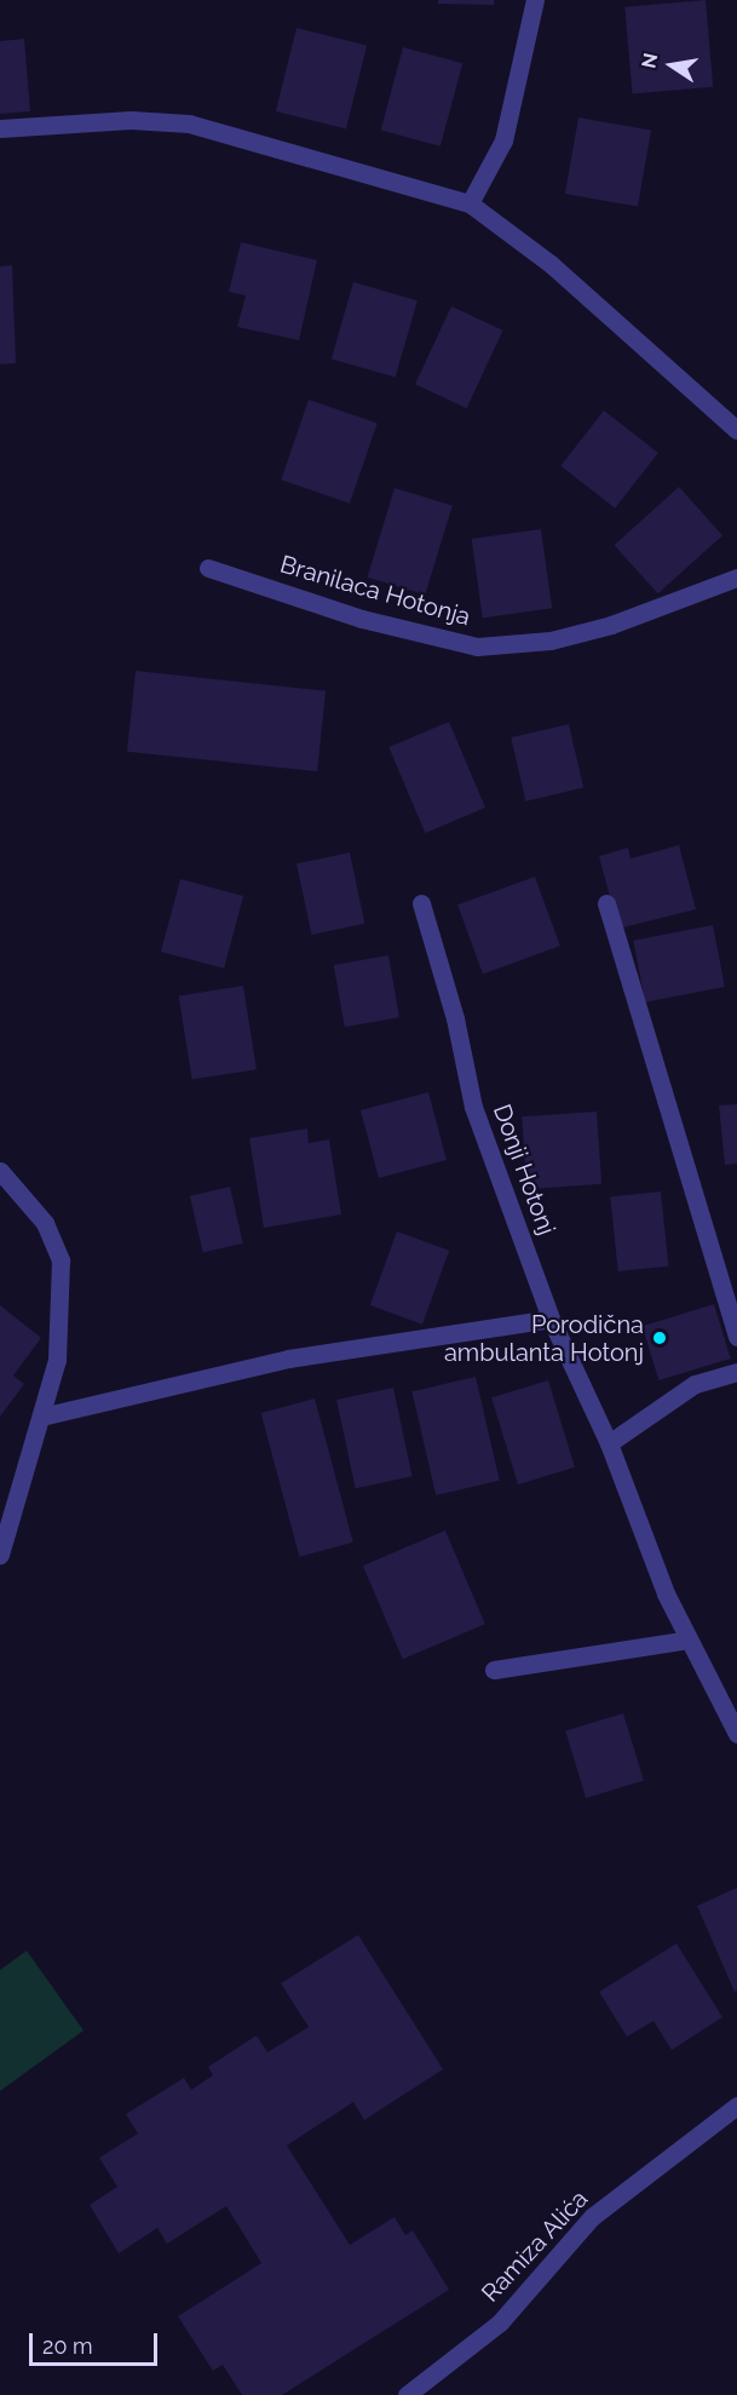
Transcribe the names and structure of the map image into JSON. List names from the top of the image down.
{
  "streets": {
    "street": ["Branilaca Hotonja", "Donji Hotonj", "Ramiza Alića"]
  },
  "places": ["Porodična ambulanta Hotonj"],
  "scale_bar": "20 m",
  "north": "left"
}
